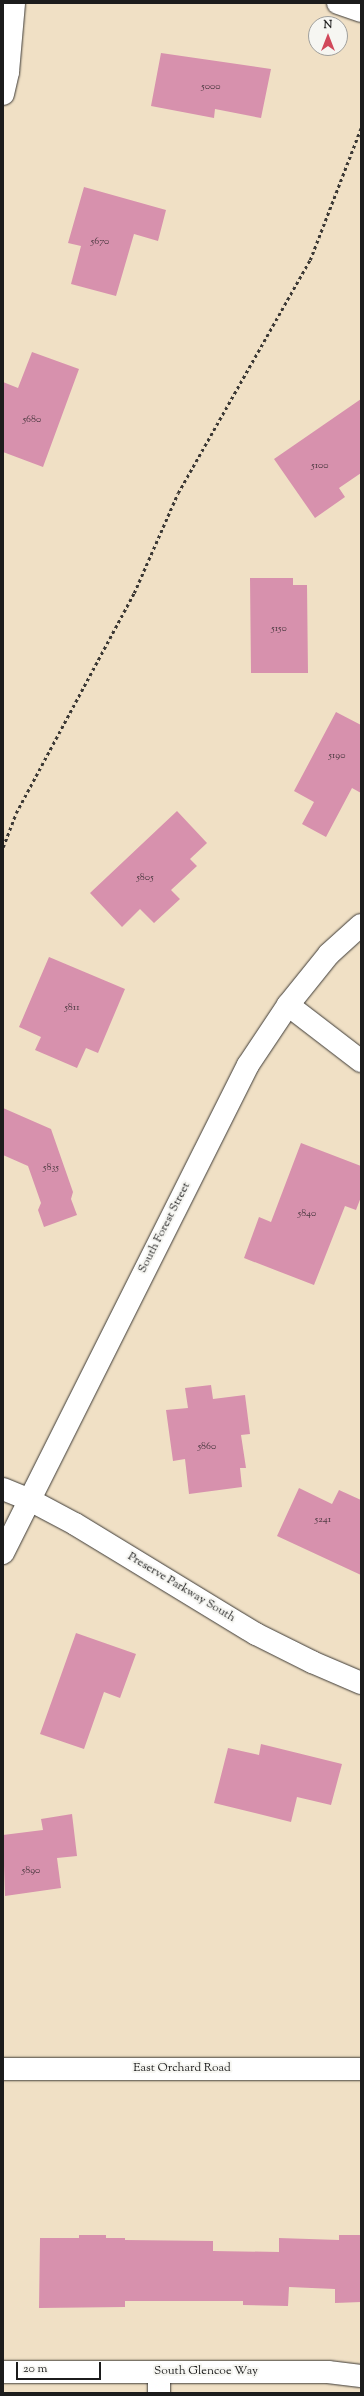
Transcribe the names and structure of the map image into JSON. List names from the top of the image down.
{
  "streets": {
    "street": [
      "South Forest Street",
      "Preserve Parkway South",
      "East Orchard Road",
      "South Glencoe Way"
    ]
  },
  "crossings": [
    ["South Forest Street", "Preserve Parkway South"]
  ],
  "house_numbers": [
    "5000",
    "5670",
    "5680",
    "5100",
    "5150",
    "5190",
    "5805",
    "5811",
    "5835",
    "5840",
    "5860",
    "5241",
    "5890"
  ],
  "scale_bar": "20 m",
  "north": "top"
}
